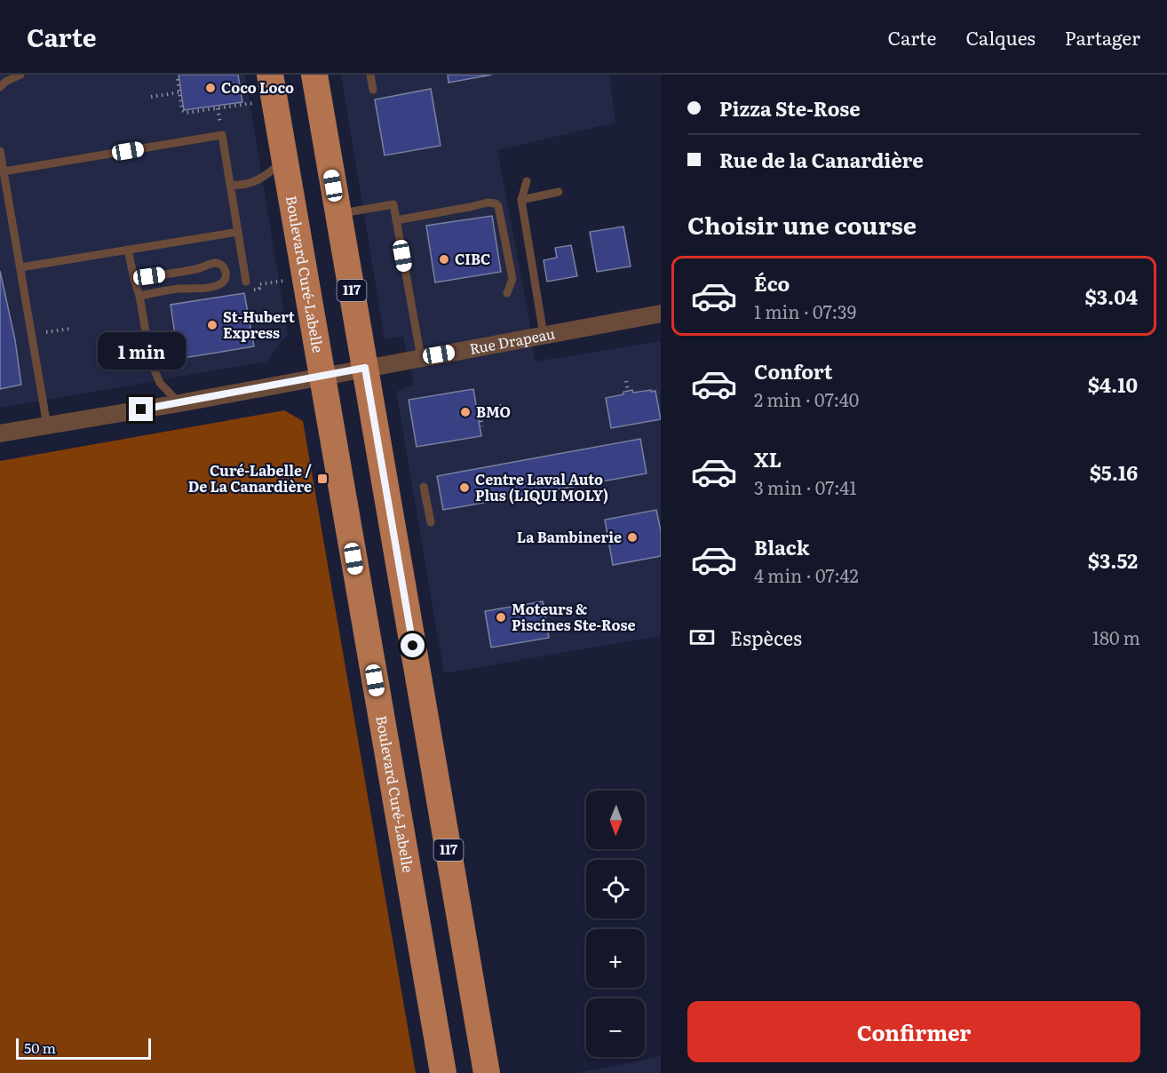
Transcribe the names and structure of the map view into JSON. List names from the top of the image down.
{
  "streets": {
    "main road": ["Boulevard Curé-Labelle", "117"],
    "street": ["Rue Drapeau"]
  },
  "crossings": [
    ["Boulevard Curé-Labelle", "Rue Drapeau"],
    ["117", "Rue Drapeau"]
  ],
  "places": {
    "other": [
      "Coco Loco",
      "CIBC",
      "St-Hubert Express",
      "BMO",
      "Centre Laval Auto Plus (LIQUI MOLY)",
      "La Bambinerie",
      "Moteurs & Piscines Ste-Rose"
    ],
    "transit": ["Curé-Labelle / De La Canardière"]
  },
  "scale_bar": "50 m",
  "north": "bottom",
  "page": {
    "header": "Carte",
    "nav": ["Carte", "Calques", "Partager"],
    "banner": ["Pizza Ste-Rose", "Rue de la Canardière"],
    "heading": "Choisir une course",
    "list": [
      {
        "name": "Éco",
        "note": "1 min · 07:39",
        "value": "$3.04"
      },
      {
        "name": "Confort",
        "note": "2 min · 07:40",
        "value": "$4.10"
      },
      {
        "name": "XL",
        "note": "3 min · 07:41",
        "value": "$5.16"
      },
      {
        "name": "Black",
        "note": "4 min · 07:42",
        "value": "$3.52"
      }
    ],
    "bubble": "1 min",
    "pay": ["Espèces", "180 m"],
    "map_buttons": ["+", "−"],
    "buttons": "Confirmer",
    "scale": "50 m"
  }
}
